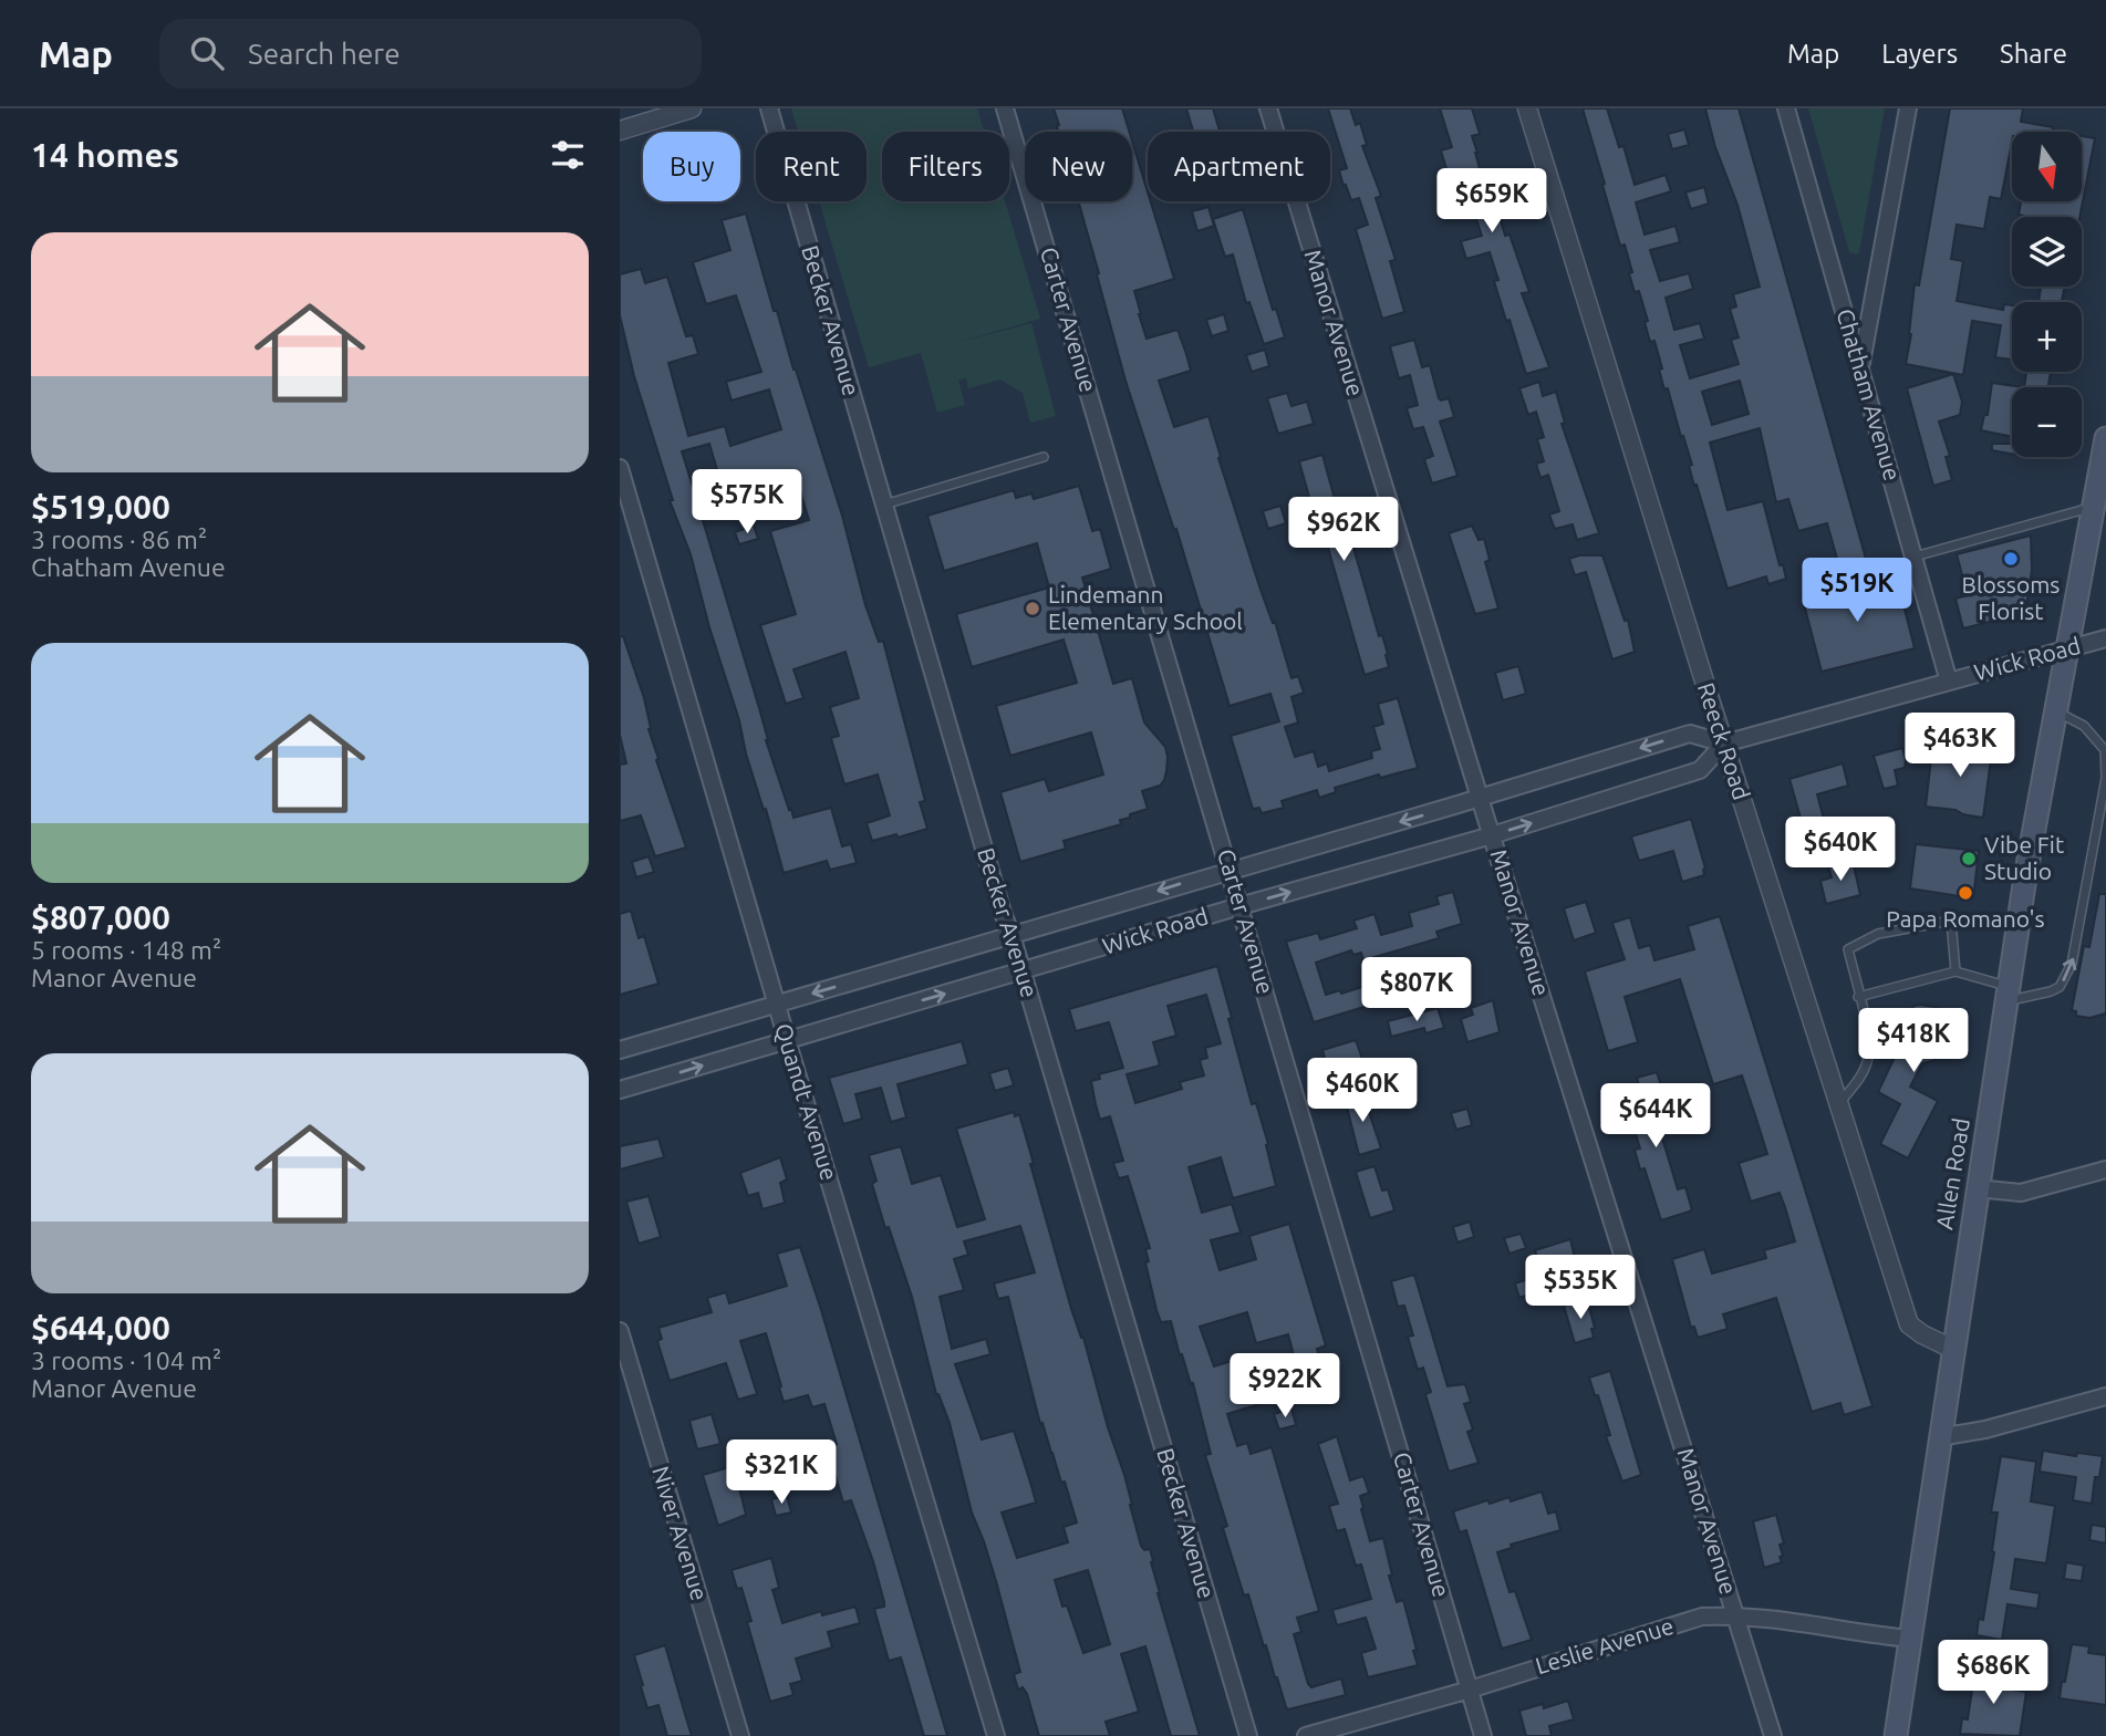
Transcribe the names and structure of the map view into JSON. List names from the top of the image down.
{
  "streets": {
    "main road": ["Allen Road"],
    "street": [
      "Carter Avenue",
      "Becker Avenue",
      "Manor Avenue",
      "Chatham Avenue",
      "Wick Road",
      "Reeck Road",
      "Quandt Avenue",
      "Niver Avenue",
      "Leslie Avenue"
    ]
  },
  "crossings": [
    ["Carter Avenue", "Wick Road"],
    ["Carter Avenue", "Leslie Avenue"],
    ["Becker Avenue", "Wick Road"],
    ["Manor Avenue", "Wick Road"],
    ["Manor Avenue", "Leslie Avenue"],
    ["Chatham Avenue", "Wick Road"],
    ["Wick Road", "Reeck Road"],
    ["Wick Road", "Quandt Avenue"],
    ["Wick Road", "Allen Road"],
    ["Reeck Road", "Allen Road"],
    ["Allen Road", "Leslie Avenue"]
  ],
  "places": [
    "Blossoms Florist",
    "Lindemann Elementary School",
    "Vibe Fit Studio",
    "Papa Romano's"
  ],
  "north": "bottom",
  "page": {
    "header": "Map",
    "search": "Search here",
    "nav": ["Map", "Layers", "Share"],
    "heading": "14 homes",
    "map_buttons": ["+", "−"],
    "chip": [
      "Buy",
      "Rent",
      "Filters",
      "New",
      "Apartment"
    ],
    "price": [
      "$659K",
      "$575K",
      "$962K",
      "$519K",
      "$463K",
      "$640K",
      "$807K",
      "$418K",
      "$460K",
      "$644K",
      "$535K",
      "$922K",
      "$321K",
      "$686K"
    ],
    "list": [
      {
        "name": "$519,000",
        "note": "3 rooms · 86 m² · Chatham Avenue"
      },
      {
        "name": "$807,000",
        "note": "5 rooms · 148 m² · Manor Avenue"
      },
      {
        "name": "$644,000",
        "note": "3 rooms · 104 m² · Manor Avenue"
      }
    ]
  }
}
